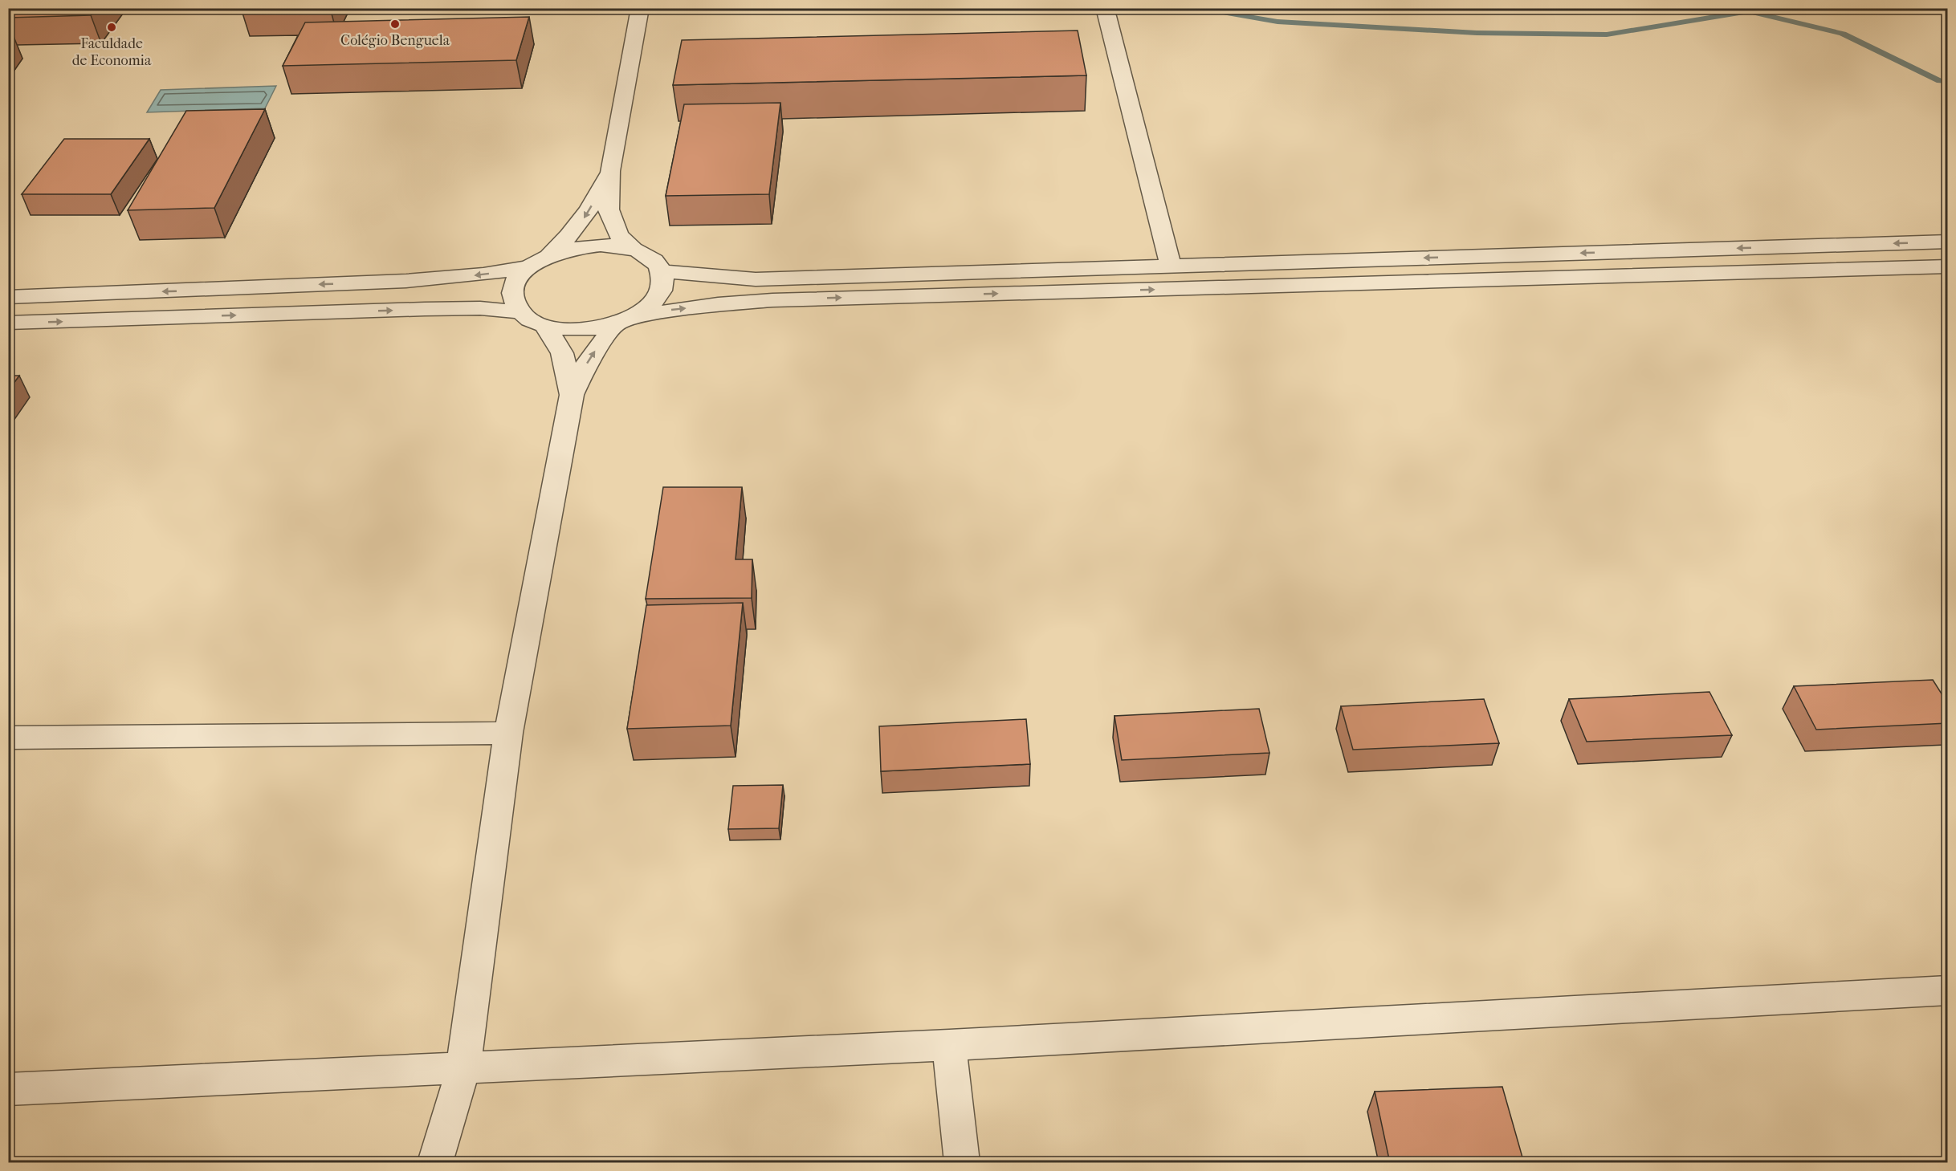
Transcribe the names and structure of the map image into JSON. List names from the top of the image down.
{
  "places": ["Colégio Benguela", "Faculdade de Economia"]
}
